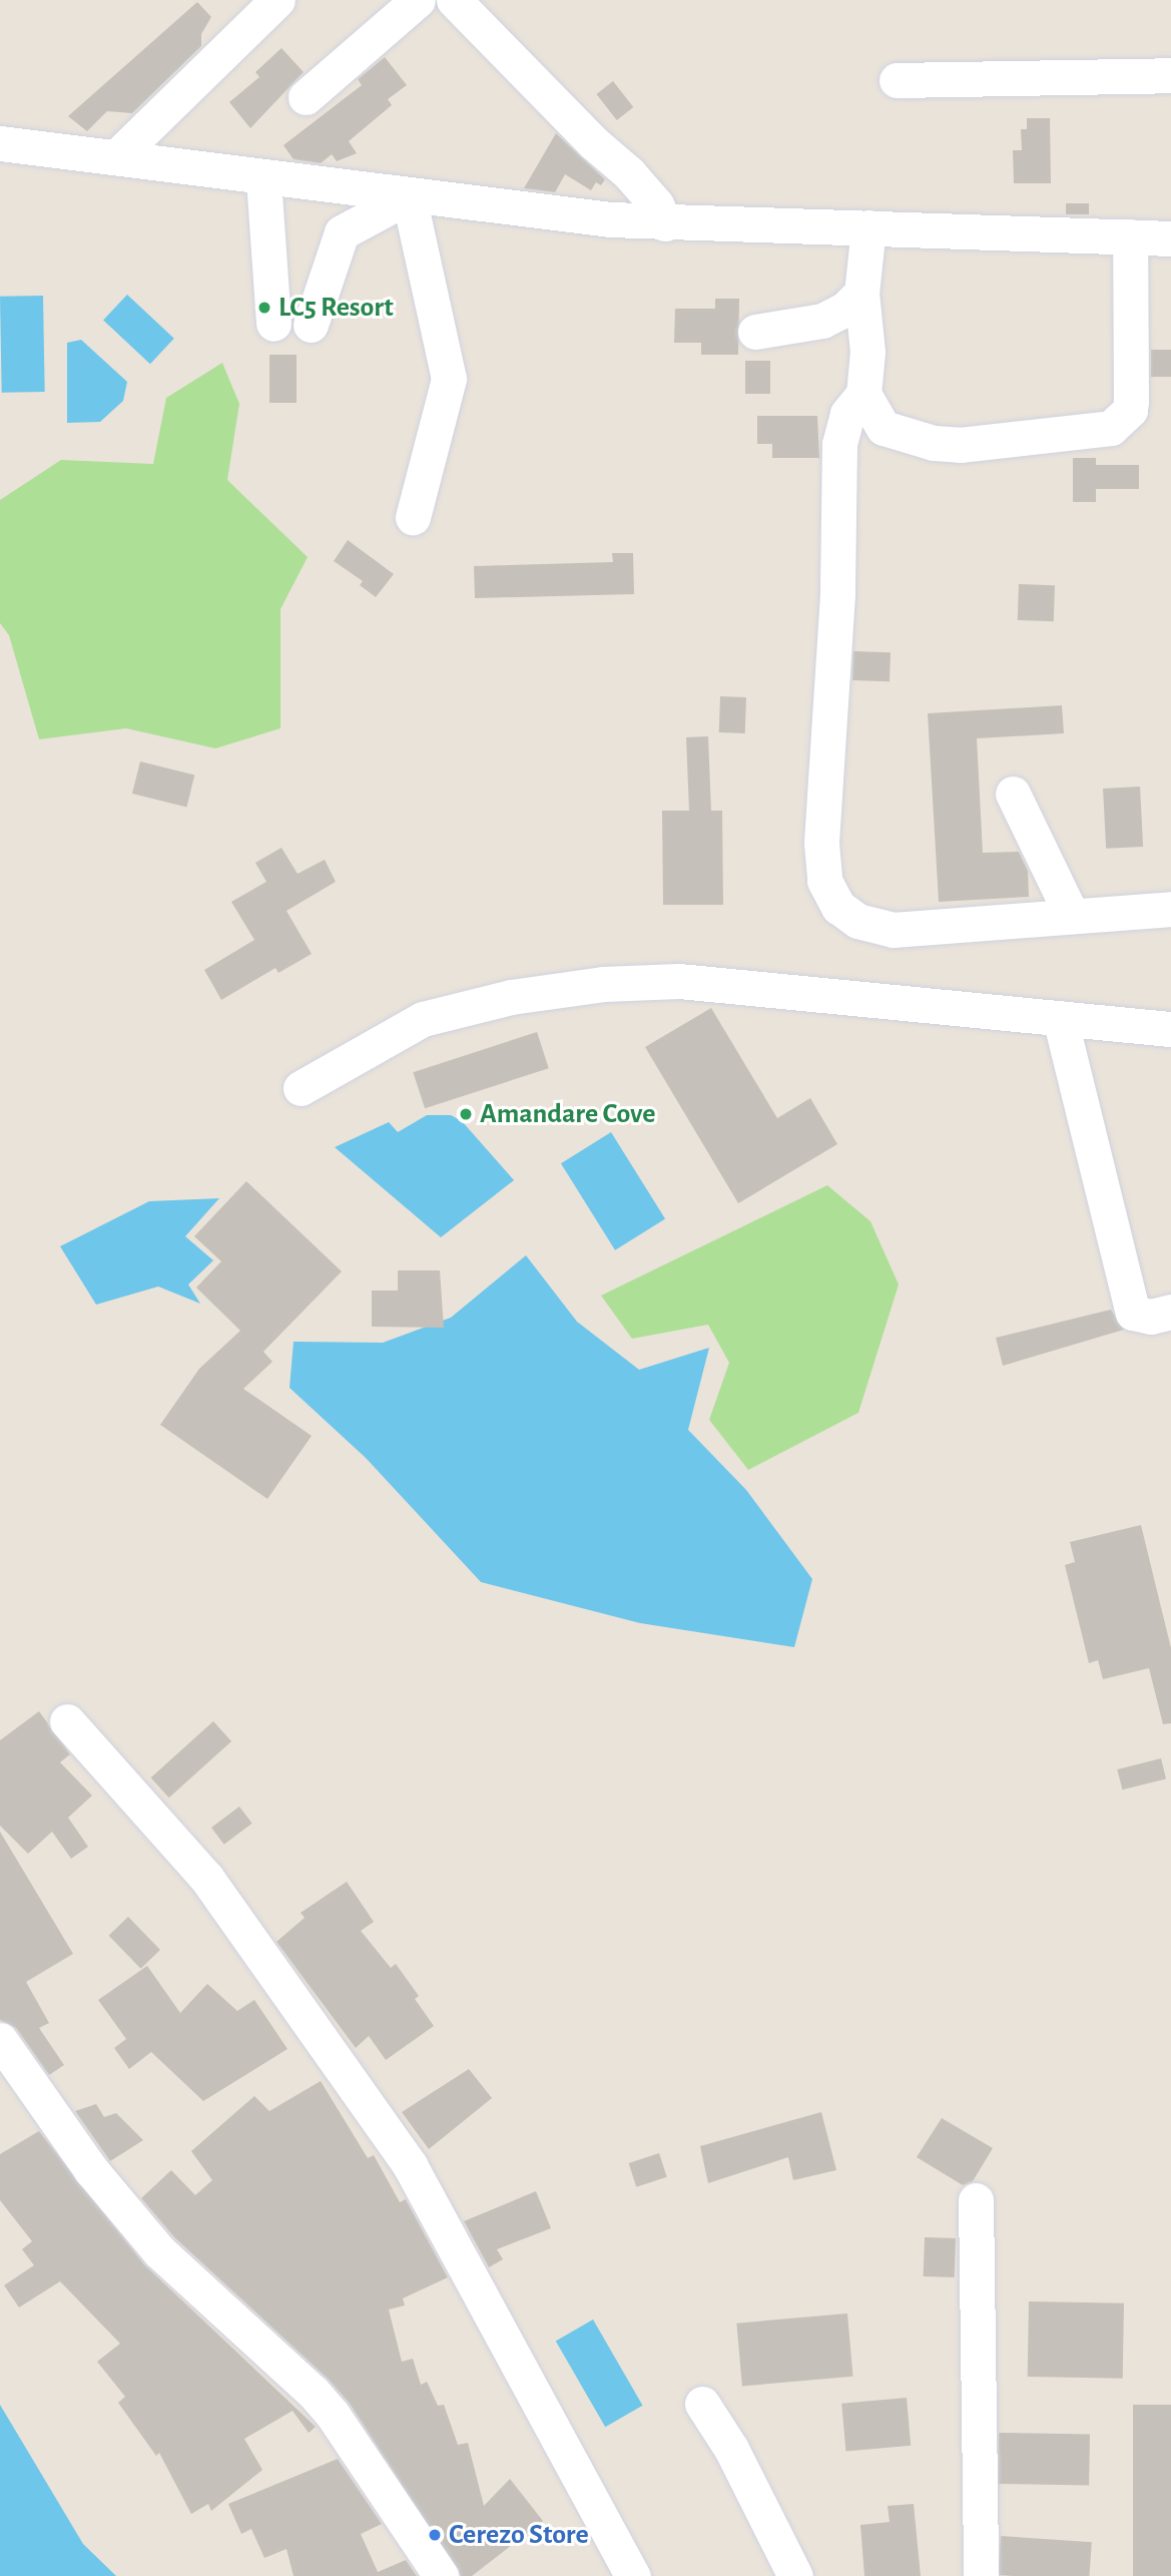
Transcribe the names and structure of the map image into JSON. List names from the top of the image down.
{
  "places": ["LC5 Resort", "Amandare Cove", "Cerezo Store"]
}
